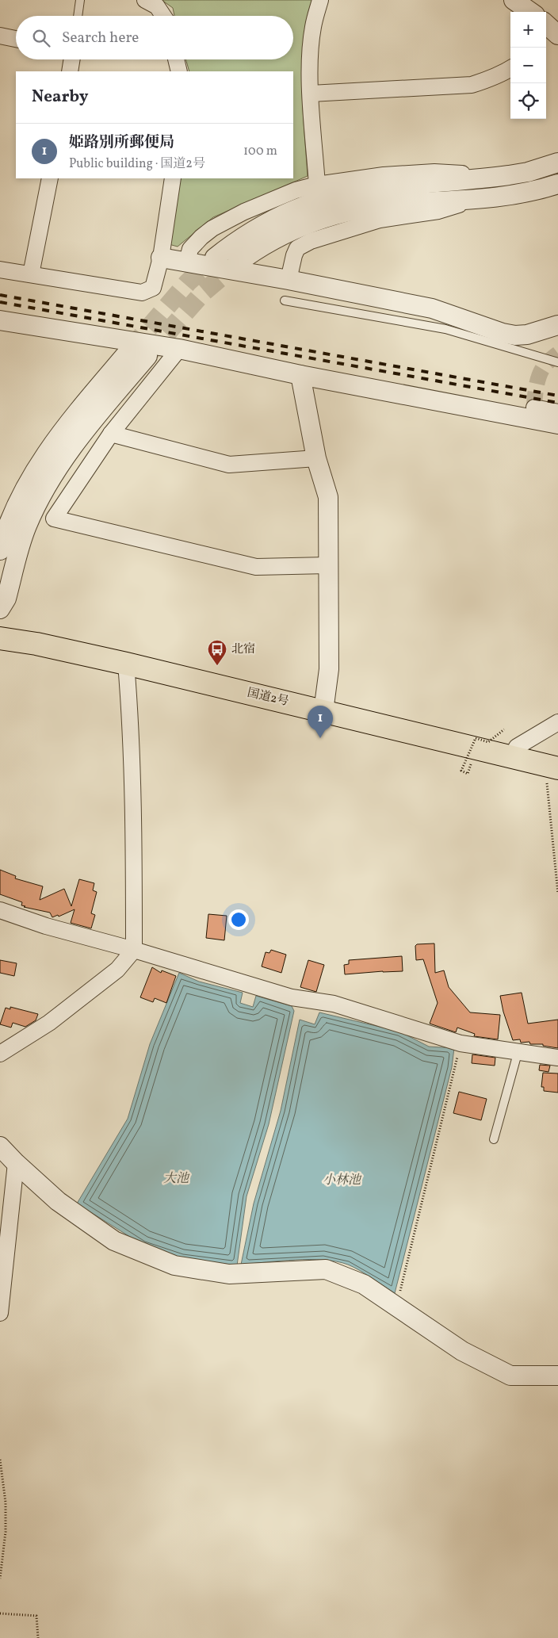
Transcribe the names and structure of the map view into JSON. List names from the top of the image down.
{
  "streets": {
    "highway": ["国道2号"]
  },
  "water": ["大池", "小林池"],
  "places": {
    "bus stop": ["北宿"]
  },
  "page": {
    "map_buttons": ["+", "−"],
    "search": "Search here",
    "heading": "Nearby",
    "list": [
      {
        "mark": "1",
        "name": "姫路別所郵便局",
        "note": "Public building · 国道2号",
        "value": "100 m"
      }
    ],
    "pins": "1"
  }
}
